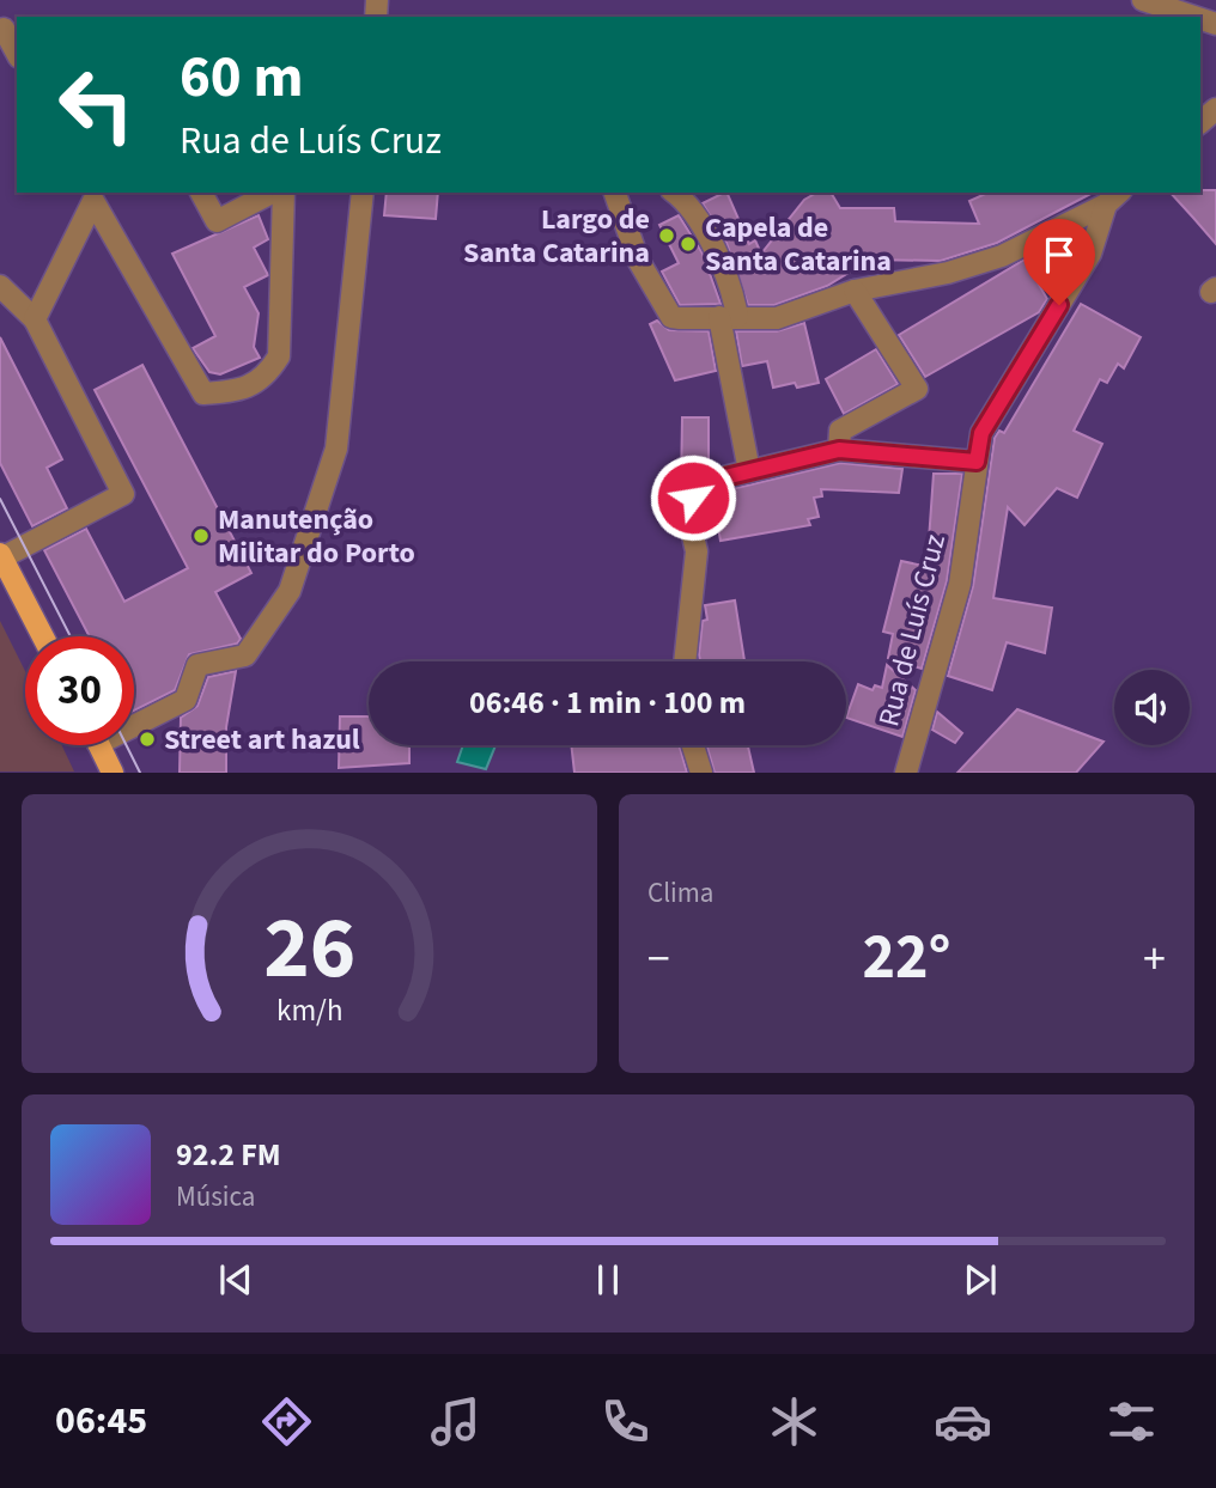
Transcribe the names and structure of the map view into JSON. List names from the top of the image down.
{
  "streets": {
    "street": ["Rua de Luís Cruz"]
  },
  "places": [
    "Largo de Santa Catarina",
    "Capela de Santa Catarina",
    "Manutenção Militar do Porto",
    "Street art hazul"
  ],
  "page": {
    "turn": ["60 m", "Rua de Luís Cruz"],
    "limit": "30",
    "trip": "06:46 · 1 min · 100 m",
    "tile": "Clima",
    "heat": ["−", "22°", "+"],
    "song": ["92.2 FM", "Música"],
    "tabs": "06:45",
    "gauge": ["26", "km/h"]
  }
}
